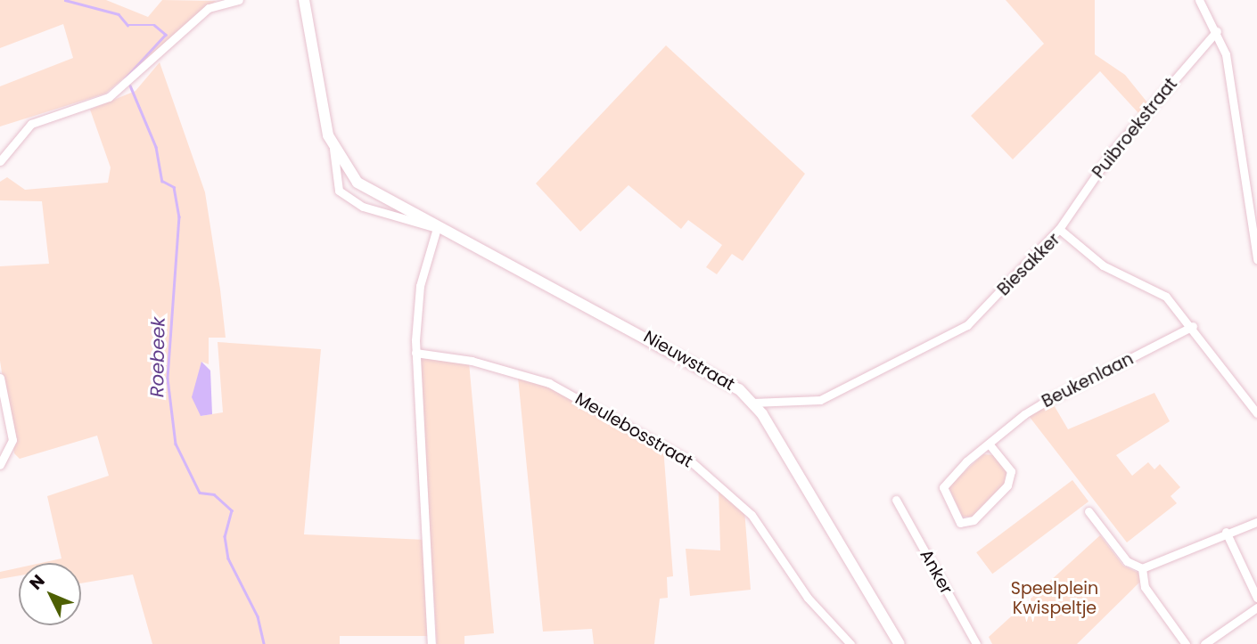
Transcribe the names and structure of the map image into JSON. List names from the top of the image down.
{
  "streets": {
    "street": [
      "Puibroekstraat",
      "Biesakker",
      "Nieuwstraat",
      "Beukenlaan",
      "Meulebosstraat",
      "Anker"
    ]
  },
  "crossings": [
    ["Puibroekstraat", "Biesakker"],
    ["Biesakker", "Nieuwstraat"],
    ["Biesakker", "Beukenlaan"]
  ],
  "water": ["Roebeek"],
  "parks": ["Speelplein Kwispeltje"],
  "north": "top left"
}
